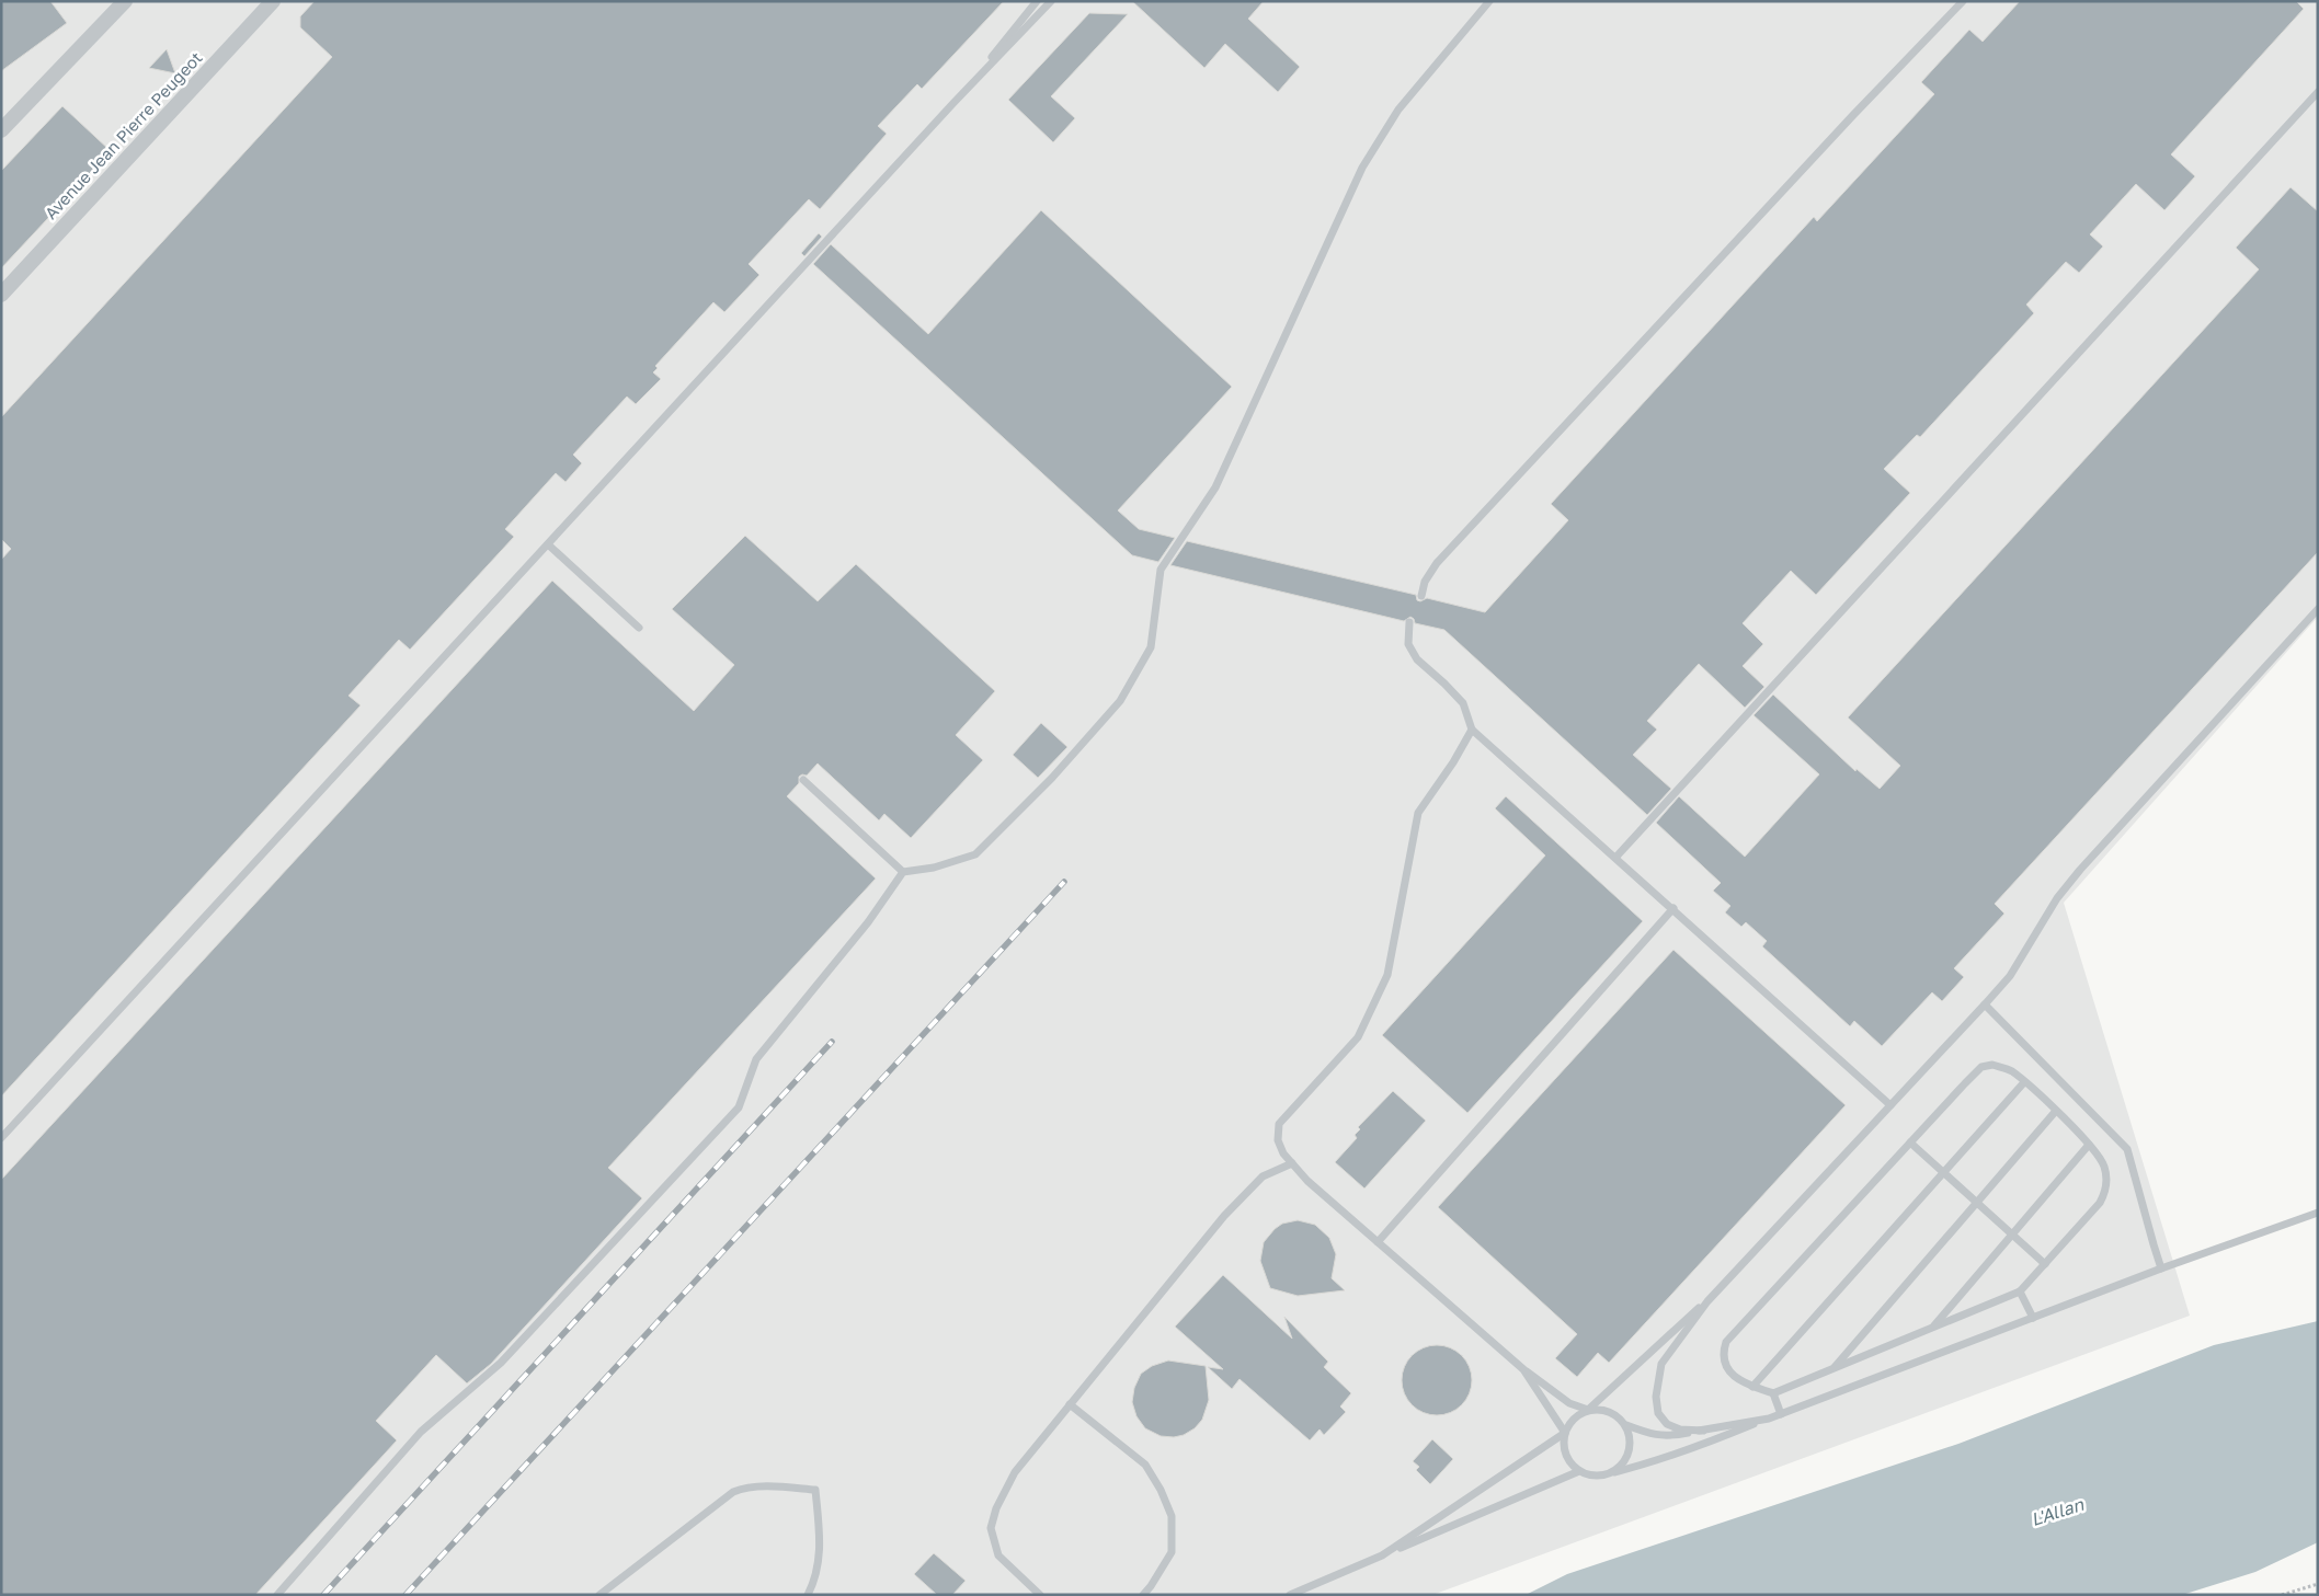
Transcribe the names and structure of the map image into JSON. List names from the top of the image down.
{
  "streets": {
    "street": ["Avenue Jean Pierre Peugeot"]
  },
  "water": ["L'Allan"]
}
